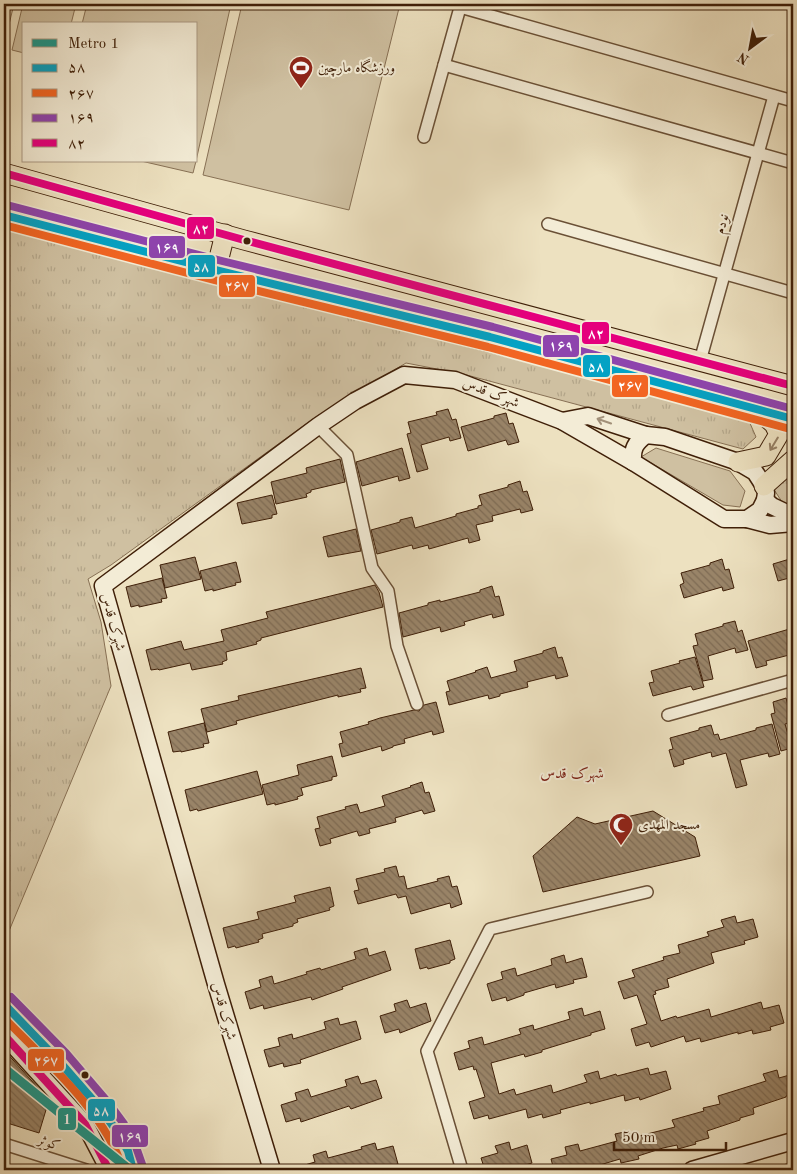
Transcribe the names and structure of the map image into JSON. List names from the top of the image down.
{
  "streets": {
    "street": ["نودم", "شهرک قدس", "کوثر"]
  },
  "districts": ["شهرک قدس"],
  "places": {
    "sports": ["ورزشگاه مارچین"],
    "mosque": ["مسجد المهدی"]
  },
  "lines": [
    "transit line ۸۲",
    "transit line ۱۶۹",
    "transit line ۵۸",
    "transit line ۲۶۷",
    "metro line 1"
  ],
  "legend": [
    "Metro 1",
    "۵۸",
    "۲۶۷",
    "۱۶۹",
    "۸۲"
  ],
  "scale_bar": "50 m",
  "north": "bottom left"
}
